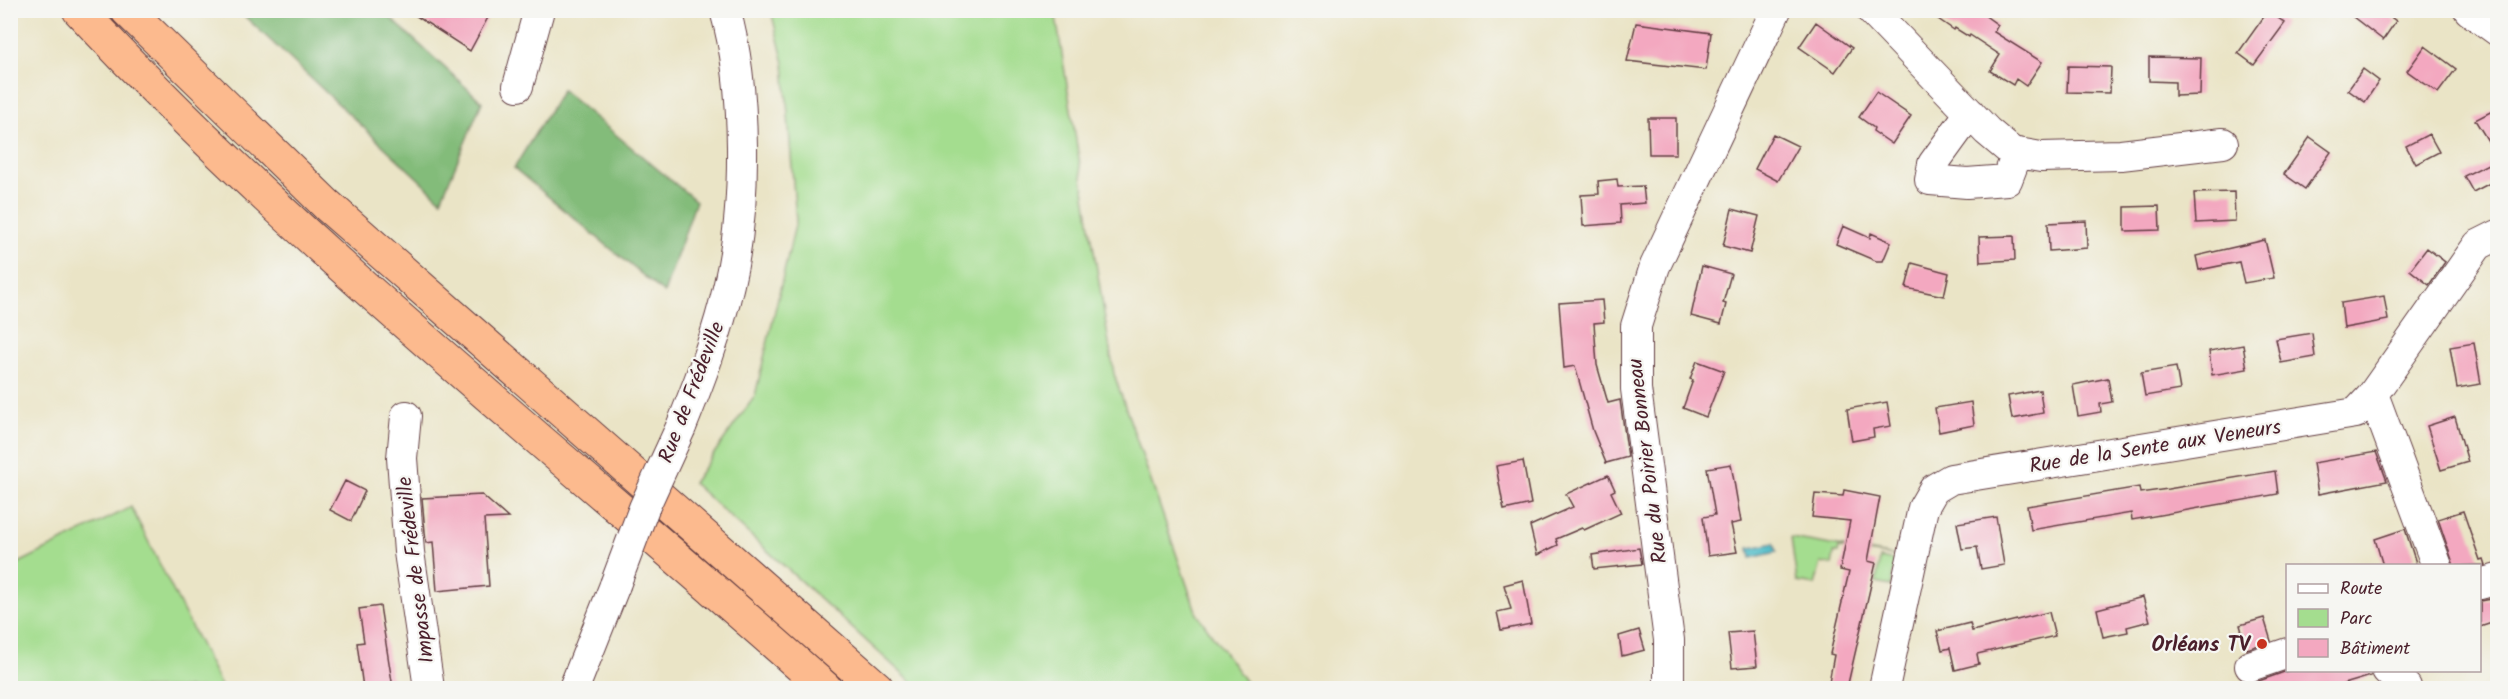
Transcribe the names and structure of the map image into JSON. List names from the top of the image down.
{
  "streets": {
    "street": [
      "Rue de Frédeville",
      "Rue de la Sente aux Veneurs",
      "Rue du Poirier Bonneau",
      "Impasse de Frédeville"
    ]
  },
  "places": ["Orléans TV"],
  "legend": ["Route", "Parc", "Bâtiment"]
}
